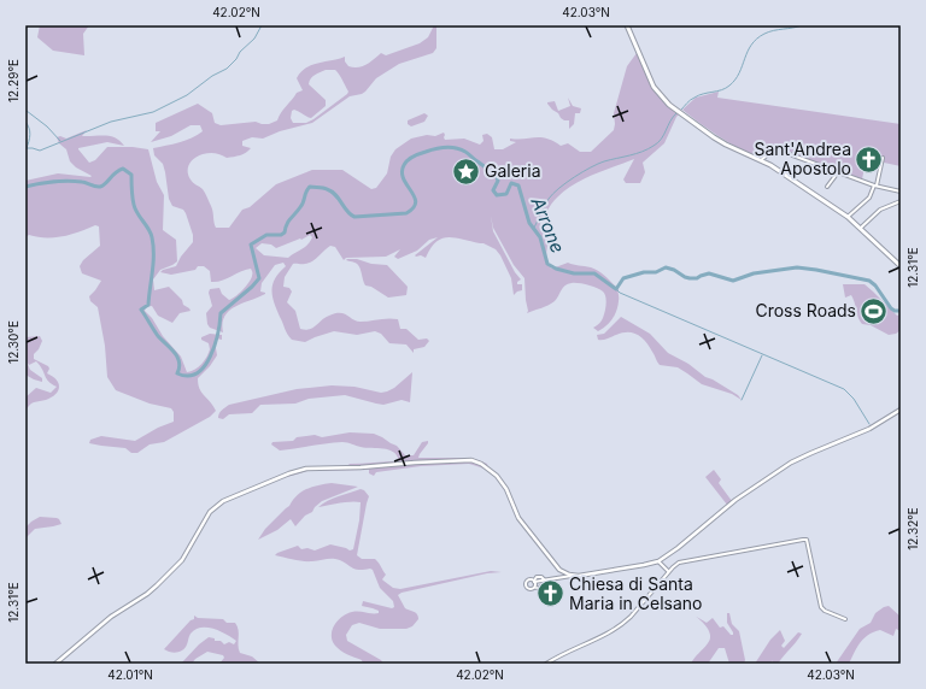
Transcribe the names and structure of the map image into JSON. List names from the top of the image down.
{
  "water": ["Arrone"],
  "places": {
    "church": ["Sant'Andrea Apostolo", "Chiesa di Santa Maria in Celsano"],
    "place": ["Galeria"],
    "sports": ["Cross Roads"]
  },
  "coordinates": [
    "42.02°N",
    "42.03°N",
    "12.29°E",
    "12.31°E",
    "12.30°E",
    "12.32°E",
    "42.01°N"
  ]
}
